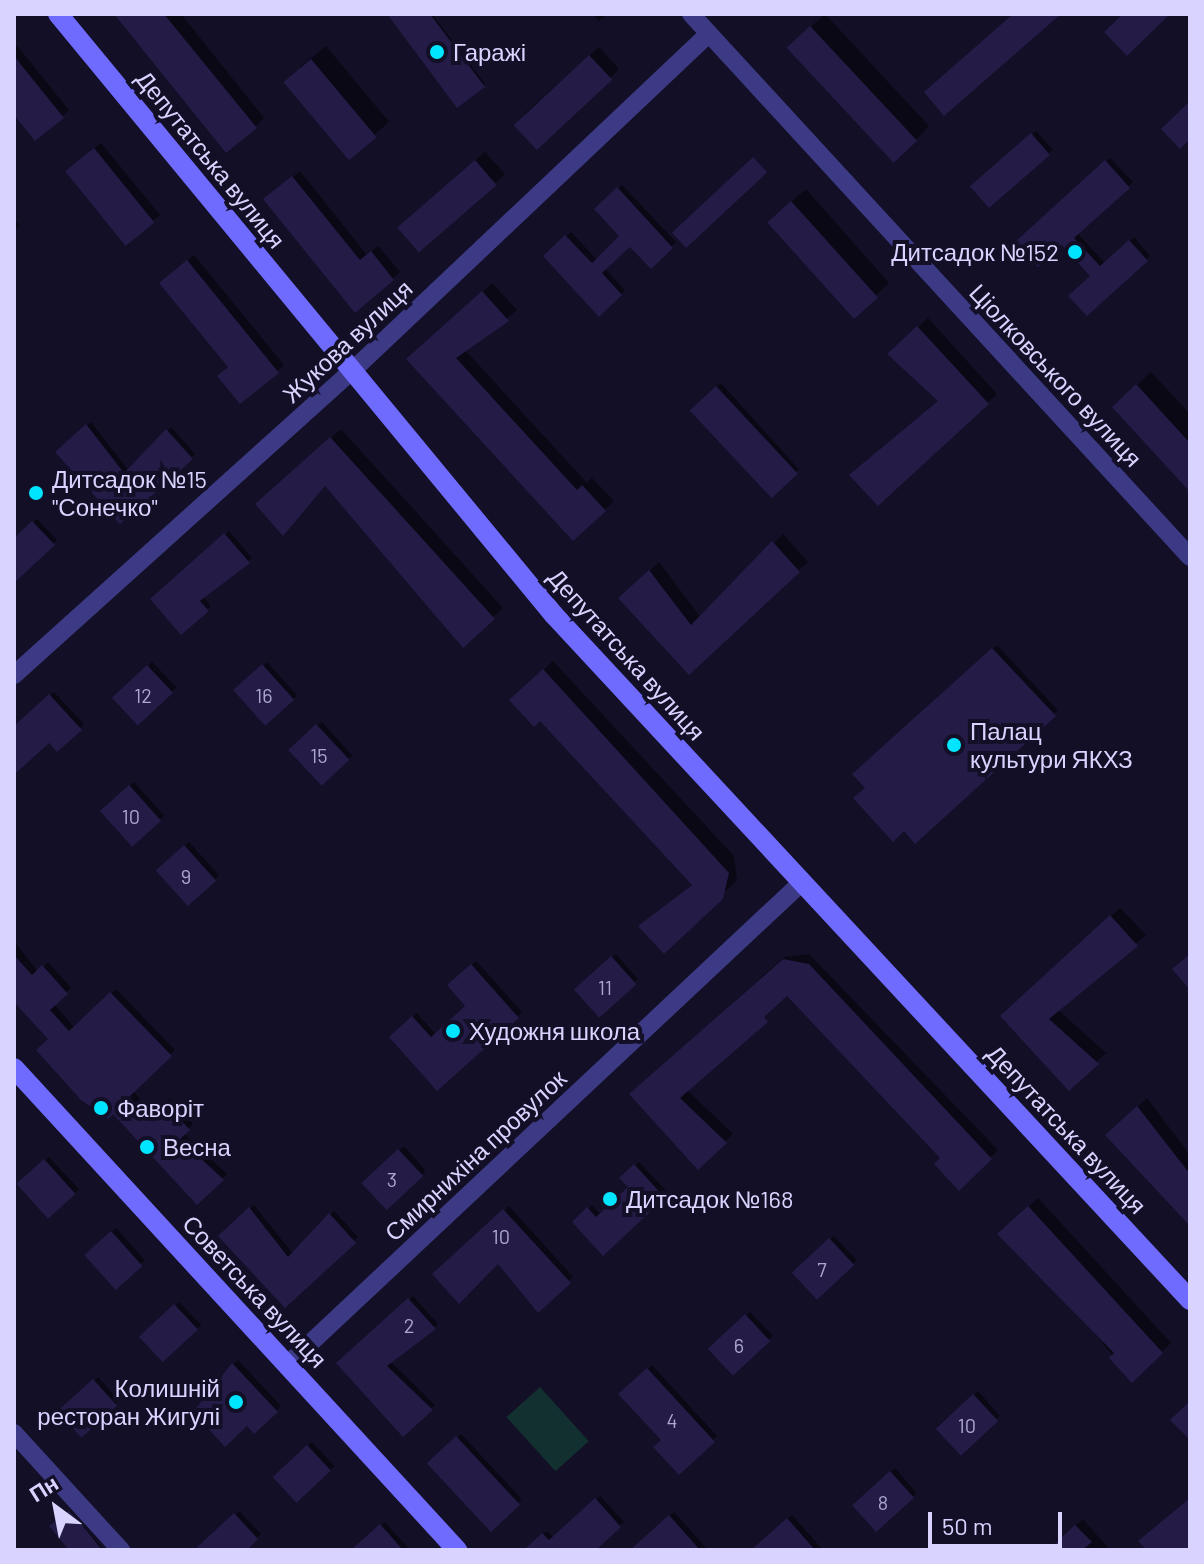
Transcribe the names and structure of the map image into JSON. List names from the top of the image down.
{
  "streets": {
    "street": [
      "Депутатська вулиця",
      "Жукова вулиця",
      "Ціолковського вулиця",
      "Смирнихіна провулок",
      "Советська вулиця"
    ]
  },
  "crossings": [
    ["Депутатська вулиця", "Жукова вулиця"],
    ["Депутатська вулиця", "Смирнихіна провулок"],
    ["Жукова вулиця", "Ціолковського вулиця"],
    ["Смирнихіна провулок", "Советська вулиця"]
  ],
  "places": [
    "Гаражі",
    "Дитсадок №152",
    "Дитсадок №15 \"Сонечко\"",
    "Палац культури ЯКХЗ",
    "Художня школа",
    "Фаворіт",
    "Весна",
    "Дитсадок №168",
    "Колишній ресторан Жигулі"
  ],
  "house_numbers": [
    "12",
    "16",
    "15",
    "10",
    "9",
    "11",
    "3",
    "10",
    "7",
    "2",
    "6",
    "4",
    "10",
    "8"
  ],
  "scale_bar": "50 m",
  "north": "top left"
}
